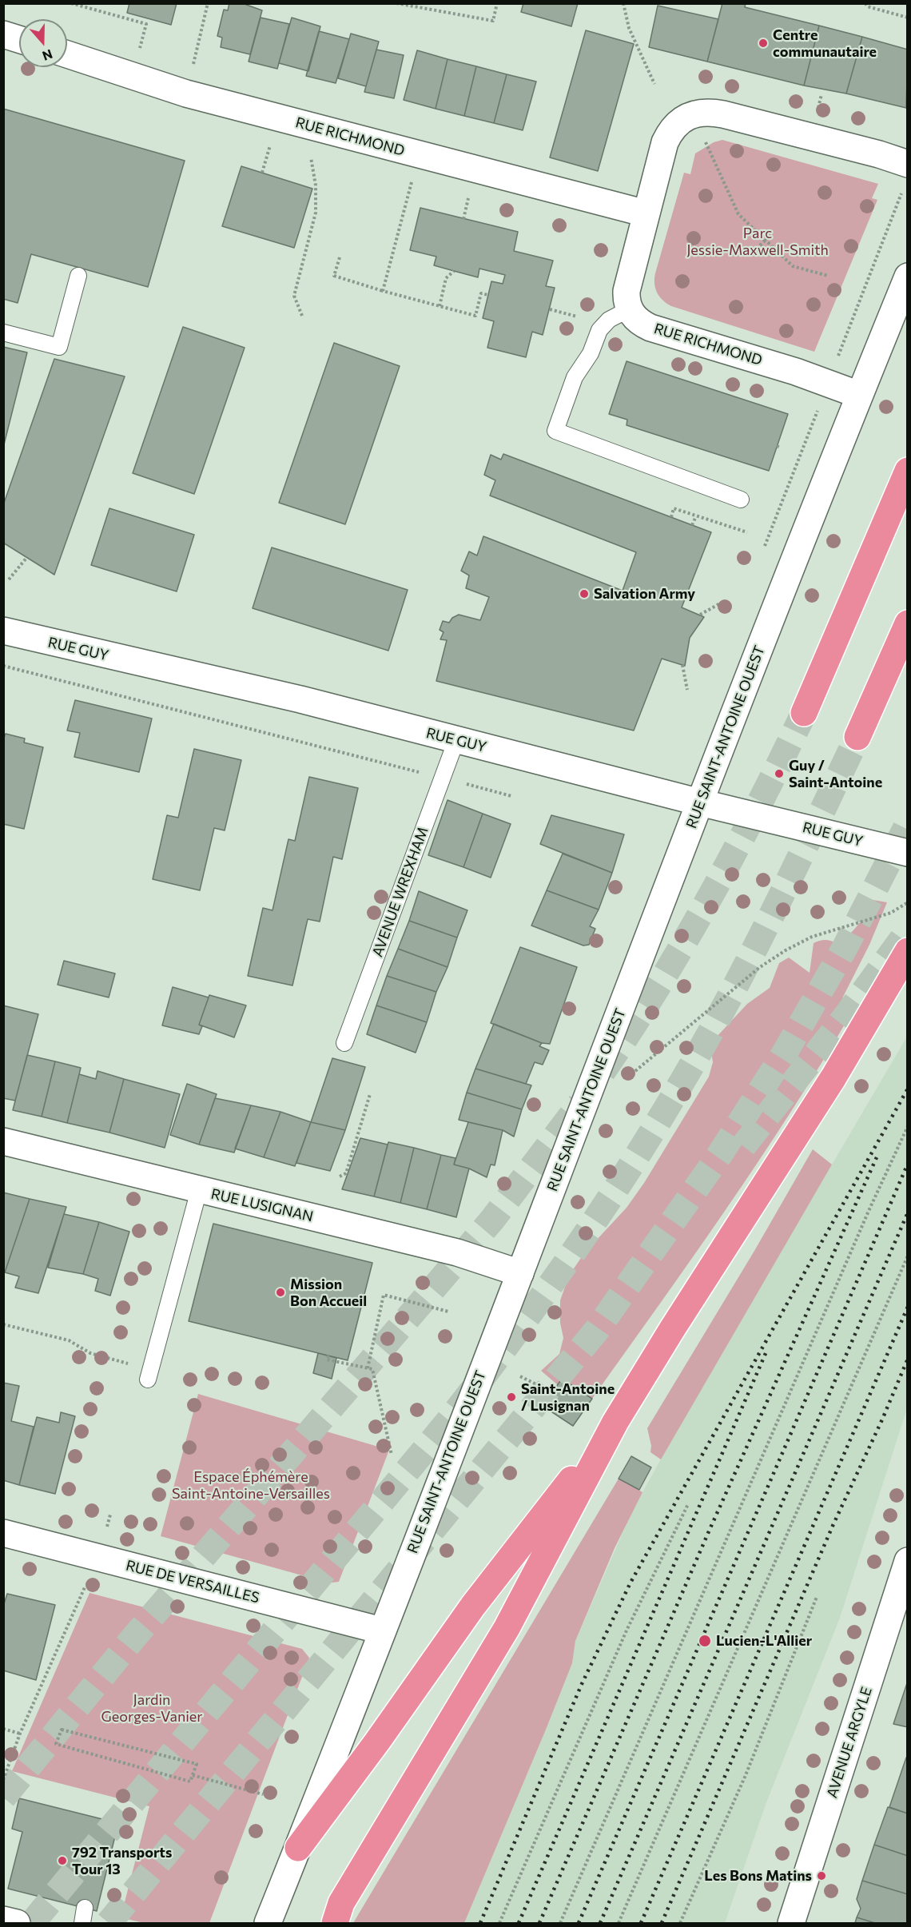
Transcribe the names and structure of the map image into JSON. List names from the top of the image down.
{
  "streets": {
    "main road": [
      "RUE RICHMOND",
      "RUE GUY",
      "RUE SAINT-ANTOINE OUEST",
      "RUE LUSIGNAN",
      "RUE DE VERSAILLES",
      "AVENUE ARGYLE"
    ],
    "lane": ["AVENUE WREXHAM"]
  },
  "crossings": [
    ["RUE RICHMOND", "RUE SAINT-ANTOINE OUEST"],
    ["RUE GUY", "RUE SAINT-ANTOINE OUEST"],
    ["RUE GUY", "AVENUE WREXHAM"],
    ["RUE SAINT-ANTOINE OUEST", "RUE LUSIGNAN"],
    ["RUE SAINT-ANTOINE OUEST", "RUE DE VERSAILLES"]
  ],
  "parks": ["Parc Jessie-Maxwell-Smith", "Espace Éphémère Saint-Antoine-Versailles", "Jardin Georges-Vanier"],
  "places": [
    "Centre communautaire",
    "Salvation Army",
    "Guy / Saint-Antoine",
    "Mission Bon Accueil",
    "Saint-Antoine / Lusignan",
    "Lucien-L'Allier",
    "792 Transports Tour 13",
    "Les Bons Matins"
  ],
  "north": "bottom"
}
